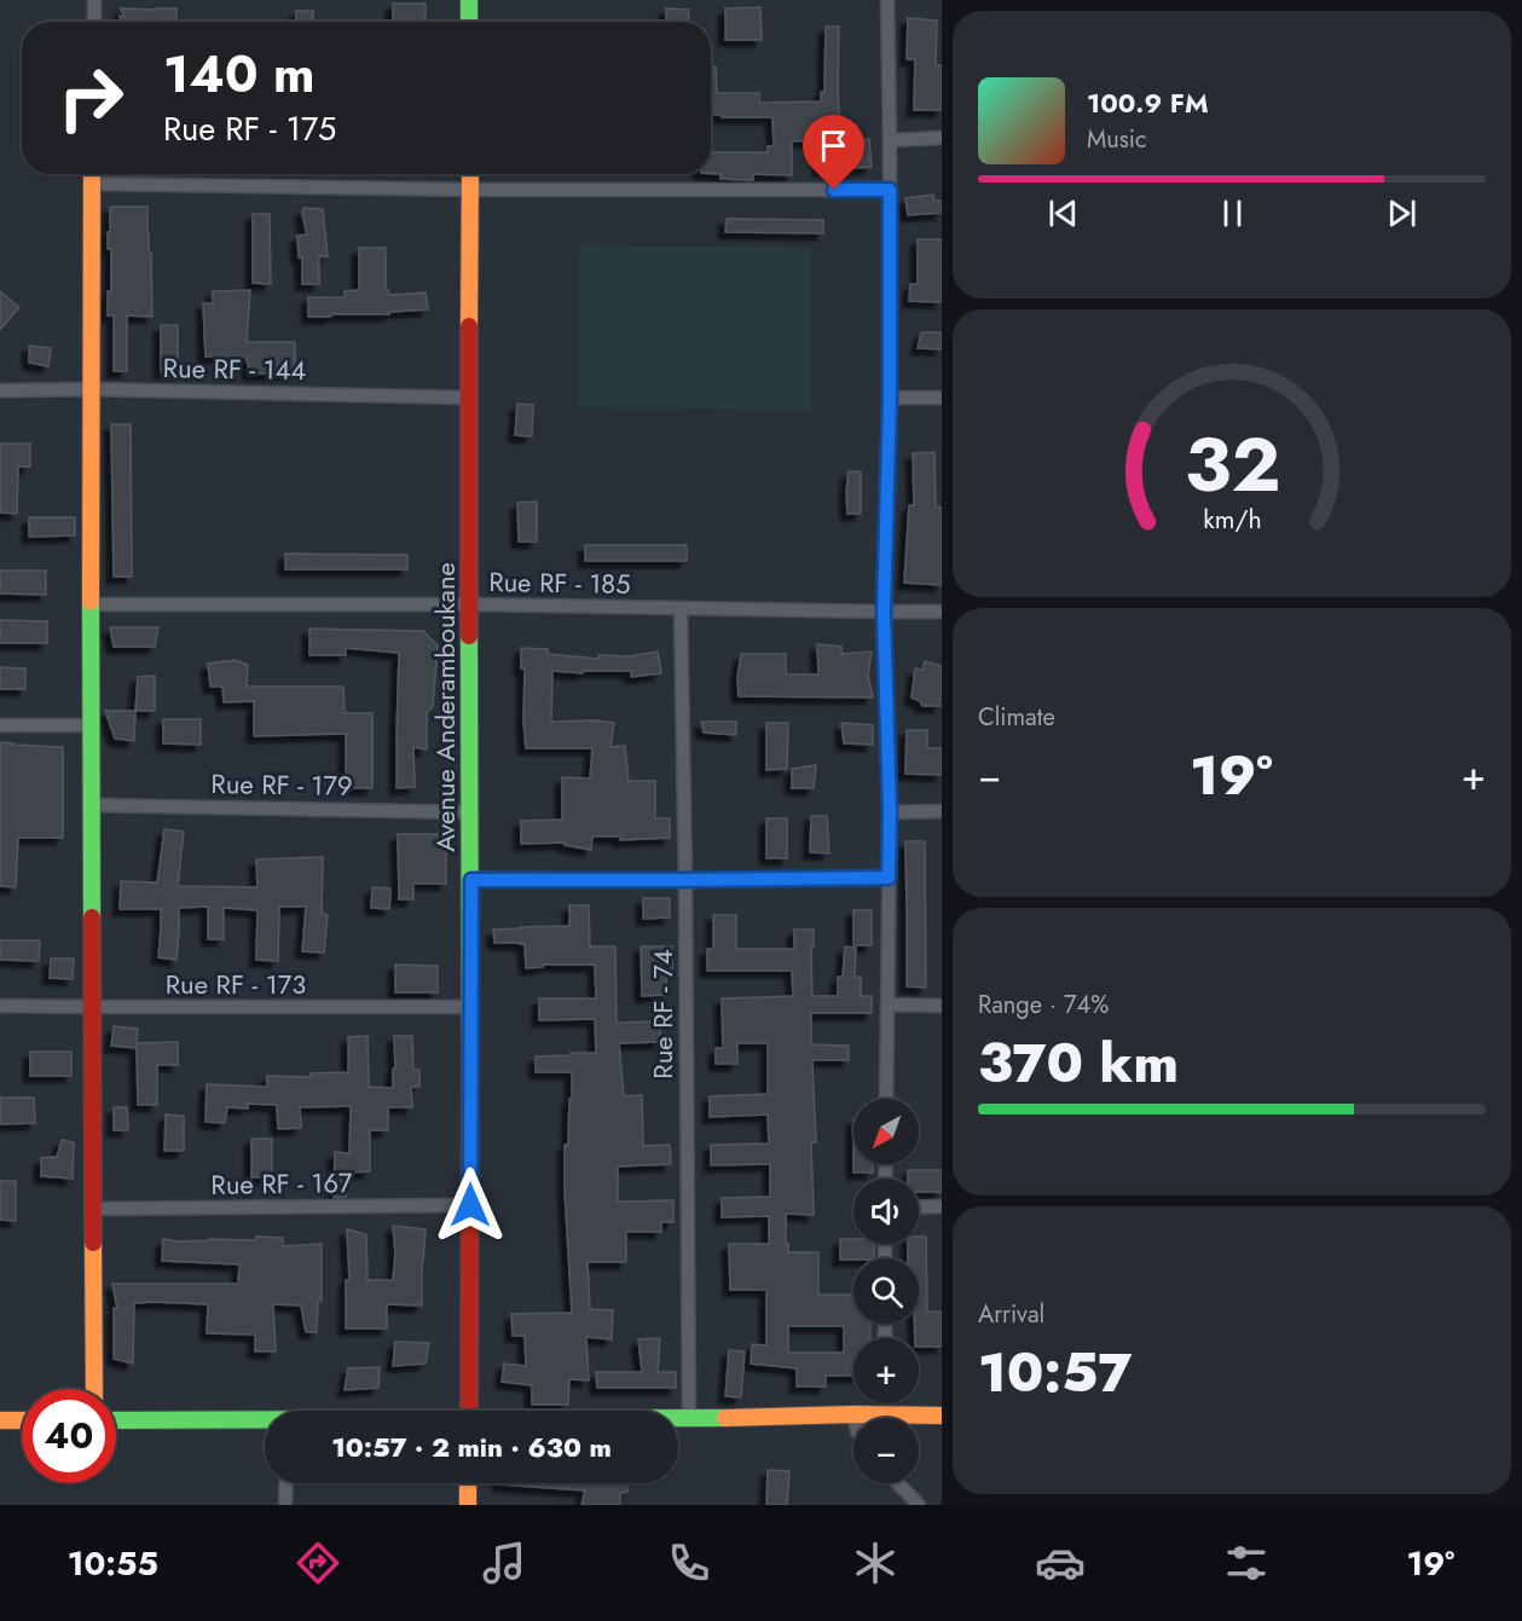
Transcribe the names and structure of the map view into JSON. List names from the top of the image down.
{
  "streets": {
    "street": [
      "Rue RF - 144",
      "Rue RF - 185",
      "Avenue Anderamboukane",
      "Rue RF - 179",
      "Rue RF - 173",
      "Rue RF - 74",
      "Rue RF - 167"
    ]
  },
  "crossings": [
    ["Rue RF - 144", "Avenue Anderamboukane"],
    ["Rue RF - 185", "Avenue Anderamboukane"],
    ["Rue RF - 185", "Rue RF - 74"],
    ["Avenue Anderamboukane", "Rue RF - 179"],
    ["Avenue Anderamboukane", "Rue RF - 173"],
    ["Avenue Anderamboukane", "Rue RF - 167"]
  ],
  "north": "bottom left",
  "page": {
    "turn": ["140 m", "Rue RF - 175"],
    "song": ["100.9 FM", "Music"],
    "tile": [
      "Climate",
      ["Range · 74%", "370 km"],
      ["Arrival", "10:57"]
    ],
    "heat": ["−", "19°", "+"],
    "map_buttons": ["+", "−"],
    "limit": "40",
    "trip": "10:57 · 2 min · 630 m",
    "tabs": ["10:55", "19°"],
    "gauge": ["32", "km/h"]
  }
}
